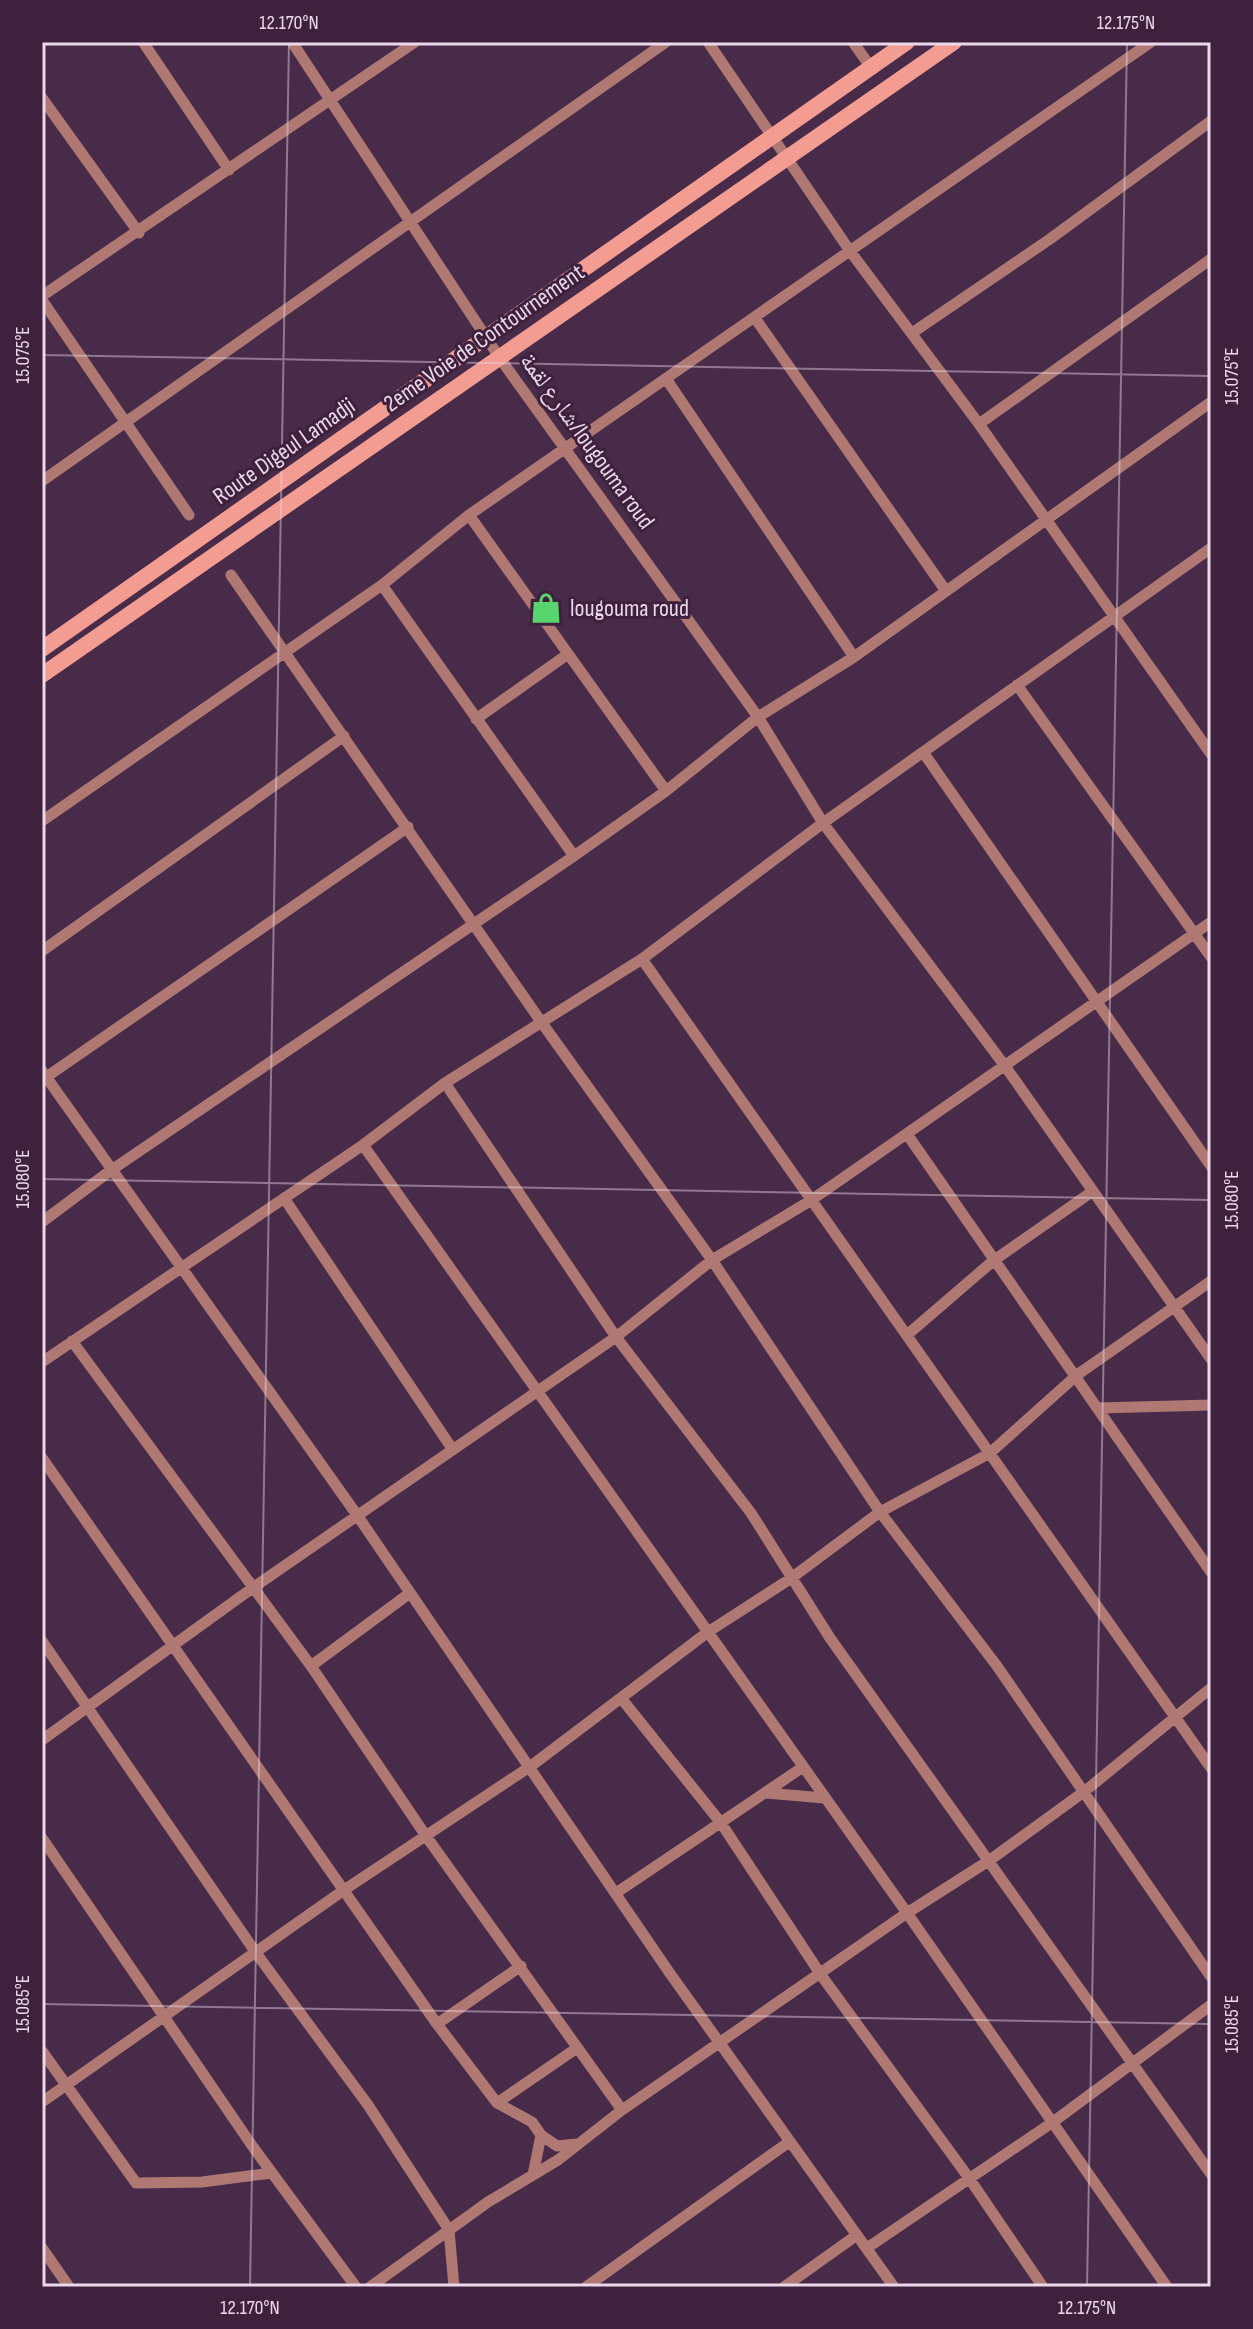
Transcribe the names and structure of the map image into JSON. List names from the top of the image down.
{
  "streets": {
    "main road": ["2eme Voie de Contournement", "Route Digeul Lamadji"],
    "street": ["شارع لقمة/lougouma roud"]
  },
  "crossings": [
    ["2eme Voie de Contournement", "شارع لقمة/lougouma roud"],
    ["شارع لقمة/lougouma roud", "Route Digeul Lamadji"]
  ],
  "places": {
    "shop": ["lougouma roud"]
  },
  "coordinates": [
    "12.170°N",
    "12.175°N",
    "15.075°E",
    "15.080°E",
    "15.085°E"
  ]
}
